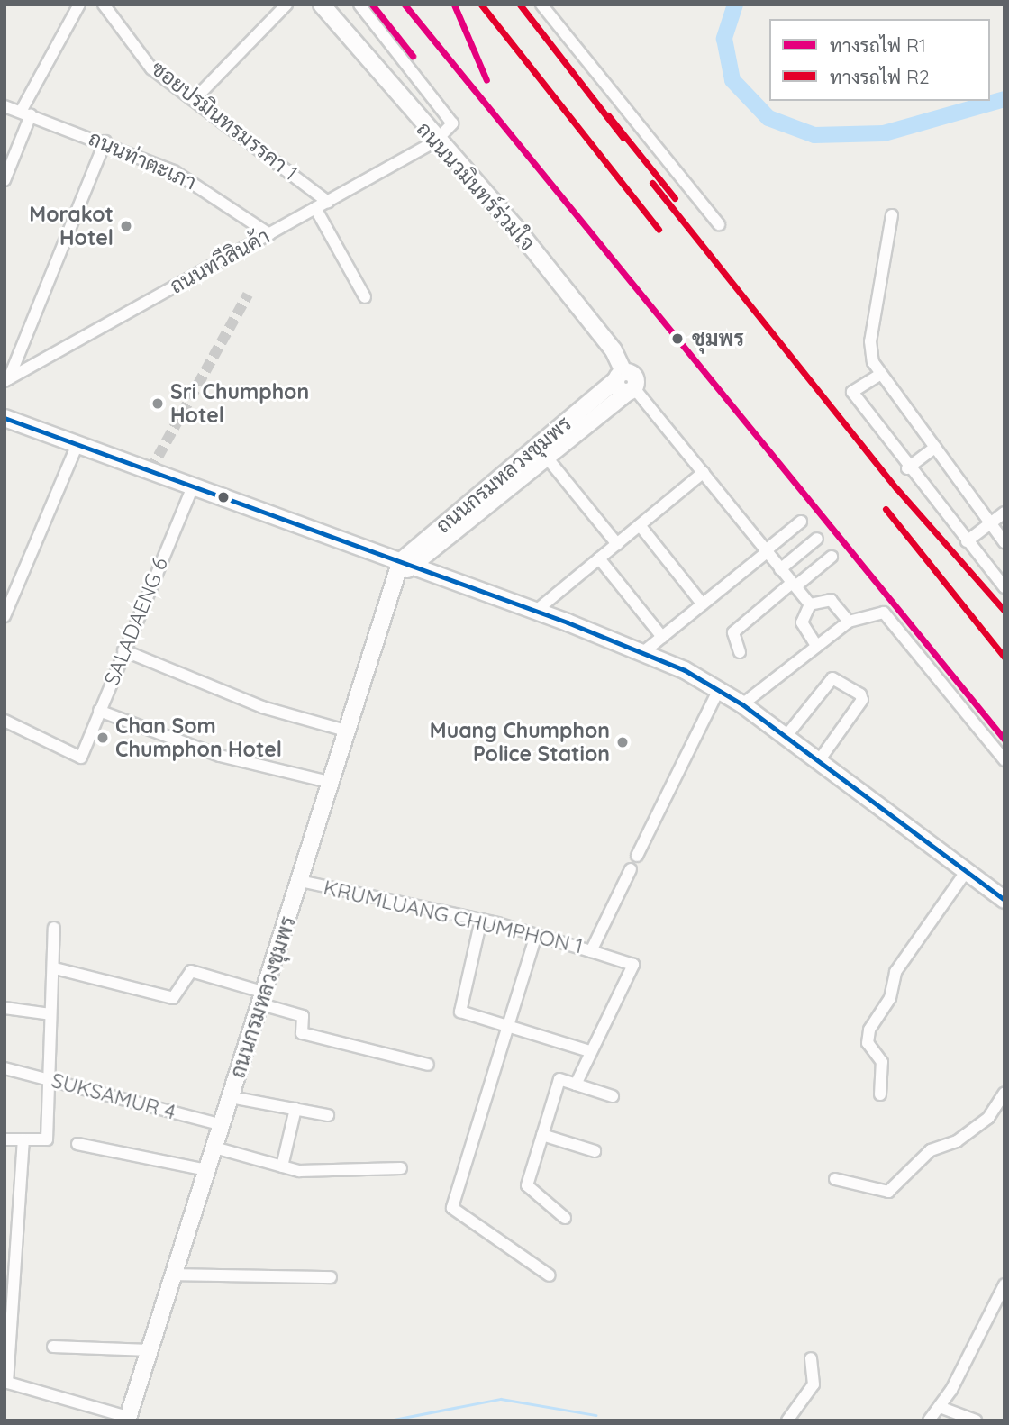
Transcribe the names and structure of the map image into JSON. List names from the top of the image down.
{
  "streets": {
    "street": [
      "ซอยปรมินทรมรรคา 1",
      "ถนนท่าตะเภา",
      "ถนนนวมินทร์ร่วมใจ",
      "ถนนทวีสินค้า",
      "ถนนกรมหลวงชุมพร",
      "SALADAENG 6",
      "KRUMLUANG CHUMPHON 1",
      "SUKSAMUR 4"
    ]
  },
  "crossings": [
    ["ซอยปรมินทรมรรคา 1", "ถนนทวีสินค้า"],
    ["ถนนท่าตะเภา", "ถนนทวีสินค้า"],
    ["ถนนนวมินทร์ร่วมใจ", "ถนนทวีสินค้า"],
    ["ถนนนวมินทร์ร่วมใจ", "ถนนกรมหลวงชุมพร"],
    ["ถนนกรมหลวงชุมพร", "KRUMLUANG CHUMPHON 1"],
    ["ถนนกรมหลวงชุมพร", "SUKSAMUR 4"]
  ],
  "places": [
    "Morakot Hotel",
    "ชุมพร",
    "Sri Chumphon Hotel",
    "Chan Som Chumphon Hotel",
    "Muang Chumphon Police Station"
  ],
  "lines": ["rail line R1", "rail line R2"],
  "legend": ["ทางรถไฟ R1", "ทางรถไฟ R2"]
}
